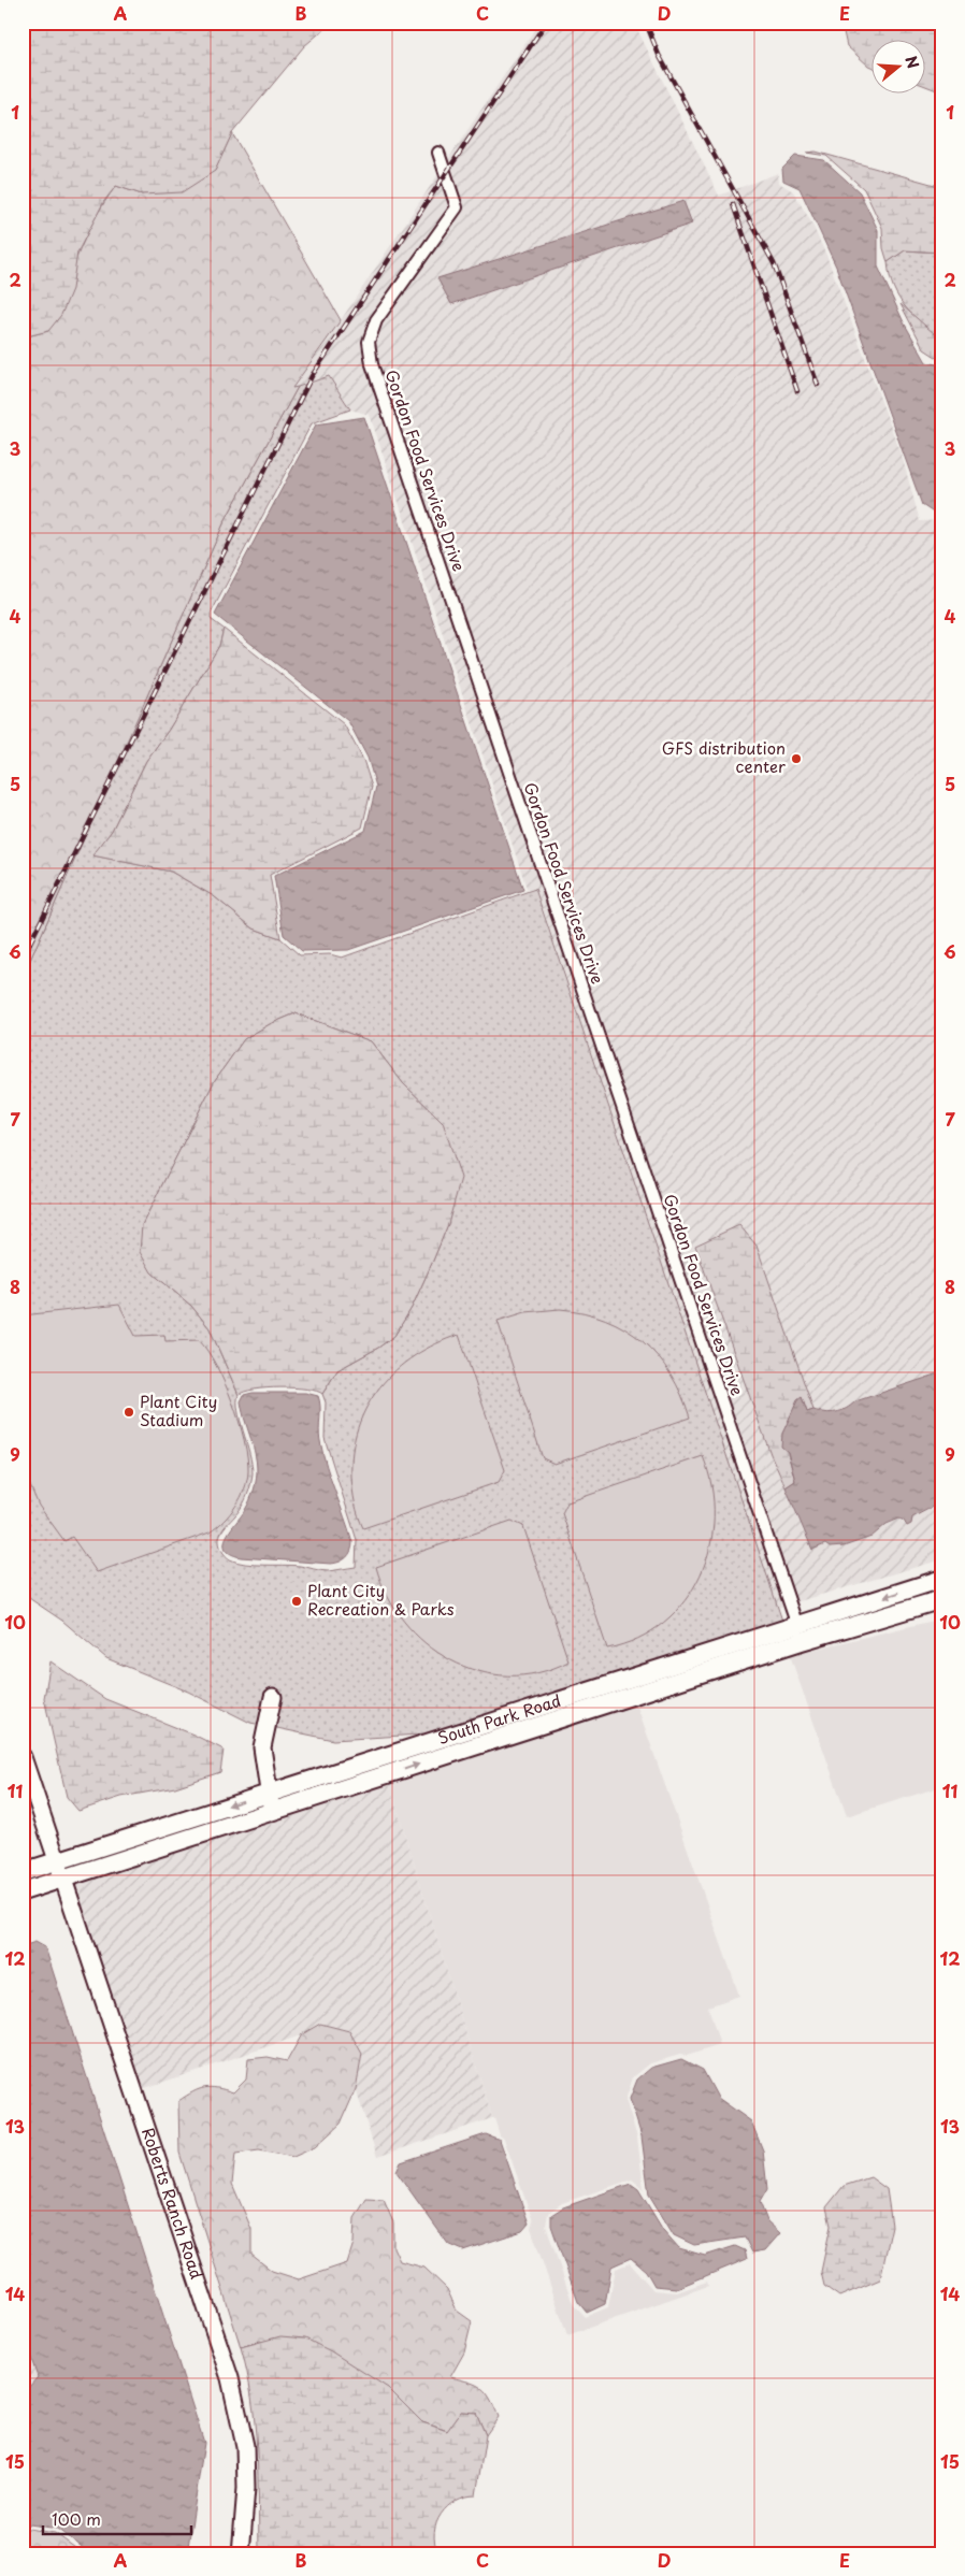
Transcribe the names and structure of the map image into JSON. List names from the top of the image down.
{
  "streets": {
    "main road": ["South Park Road"],
    "street": ["Gordon Food Services Drive", "Roberts Ranch Road"]
  },
  "crossings": [
    ["Gordon Food Services Drive", "South Park Road"],
    ["South Park Road", "Roberts Ranch Road"]
  ],
  "places": ["GFS distribution center", "Plant City Stadium", "Plant City Recreation & Parks"],
  "scale_bar": "100 m",
  "north": "right",
  "grid": {
    "columns": [
      "A",
      "B",
      "C",
      "D",
      "E"
    ],
    "rows": [
      "1",
      "2",
      "3",
      "4",
      "5",
      "6",
      "7",
      "8",
      "9",
      "10",
      "11",
      "12",
      "13",
      "14",
      "15"
    ]
  }
}
